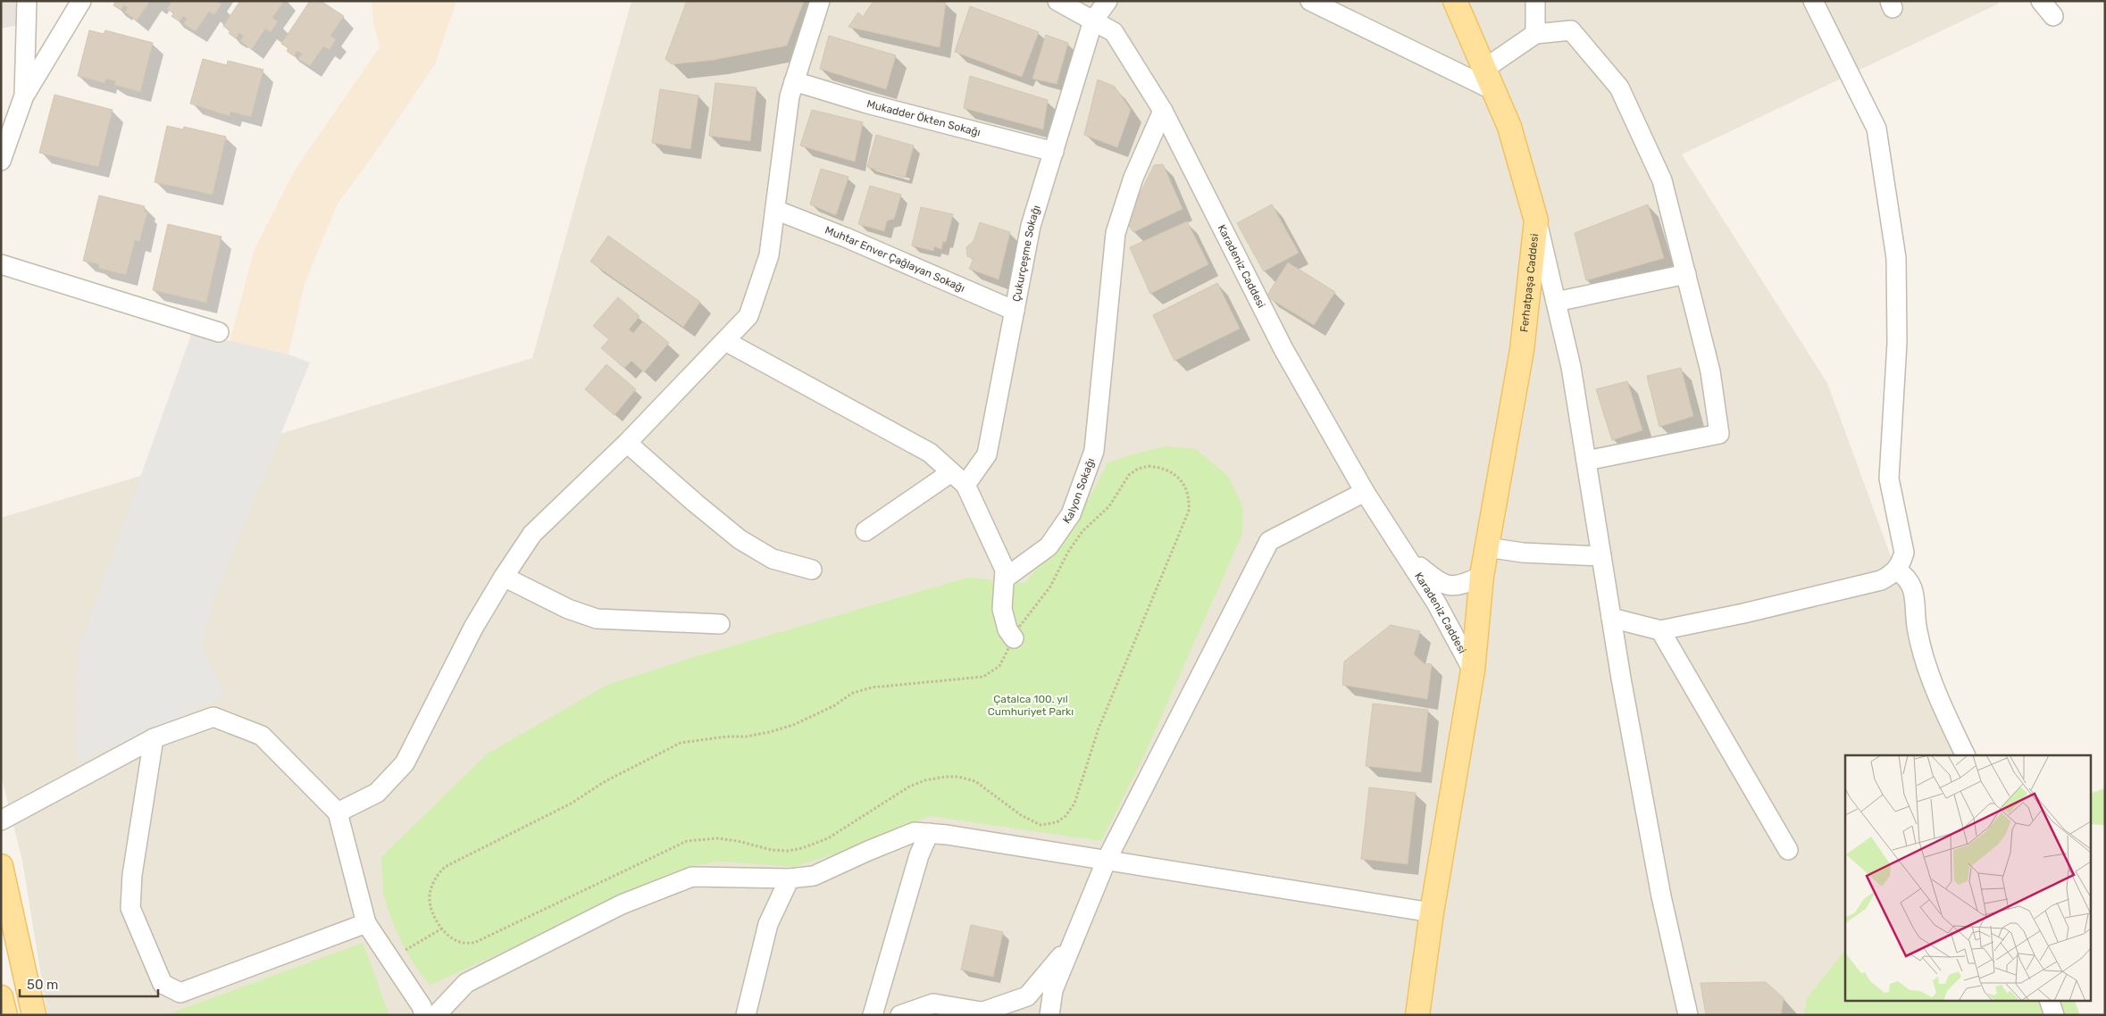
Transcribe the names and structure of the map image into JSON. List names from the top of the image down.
{
  "streets": {
    "main road": ["Ferhatpaşa Caddesi"],
    "street": [
      "Mukadder Ökten Sokağı",
      "Çukurçeşme Sokağı",
      "Muhtar Enver Çağlayan Sokağı",
      "Karadeniz Caddesi",
      "Kalyon Sokağı"
    ]
  },
  "crossings": [
    ["Mukadder Ökten Sokağı", "Çukurçeşme Sokağı"],
    ["Çukurçeşme Sokağı", "Muhtar Enver Çağlayan Sokağı"],
    ["Çukurçeşme Sokağı", "Karadeniz Caddesi"],
    ["Karadeniz Caddesi", "Ferhatpaşa Caddesi"],
    ["Karadeniz Caddesi", "Kalyon Sokağı"]
  ],
  "parks": ["Çatalca 100. yıl Cumhuriyet Parkı"],
  "scale_bar": "50 m"
}
